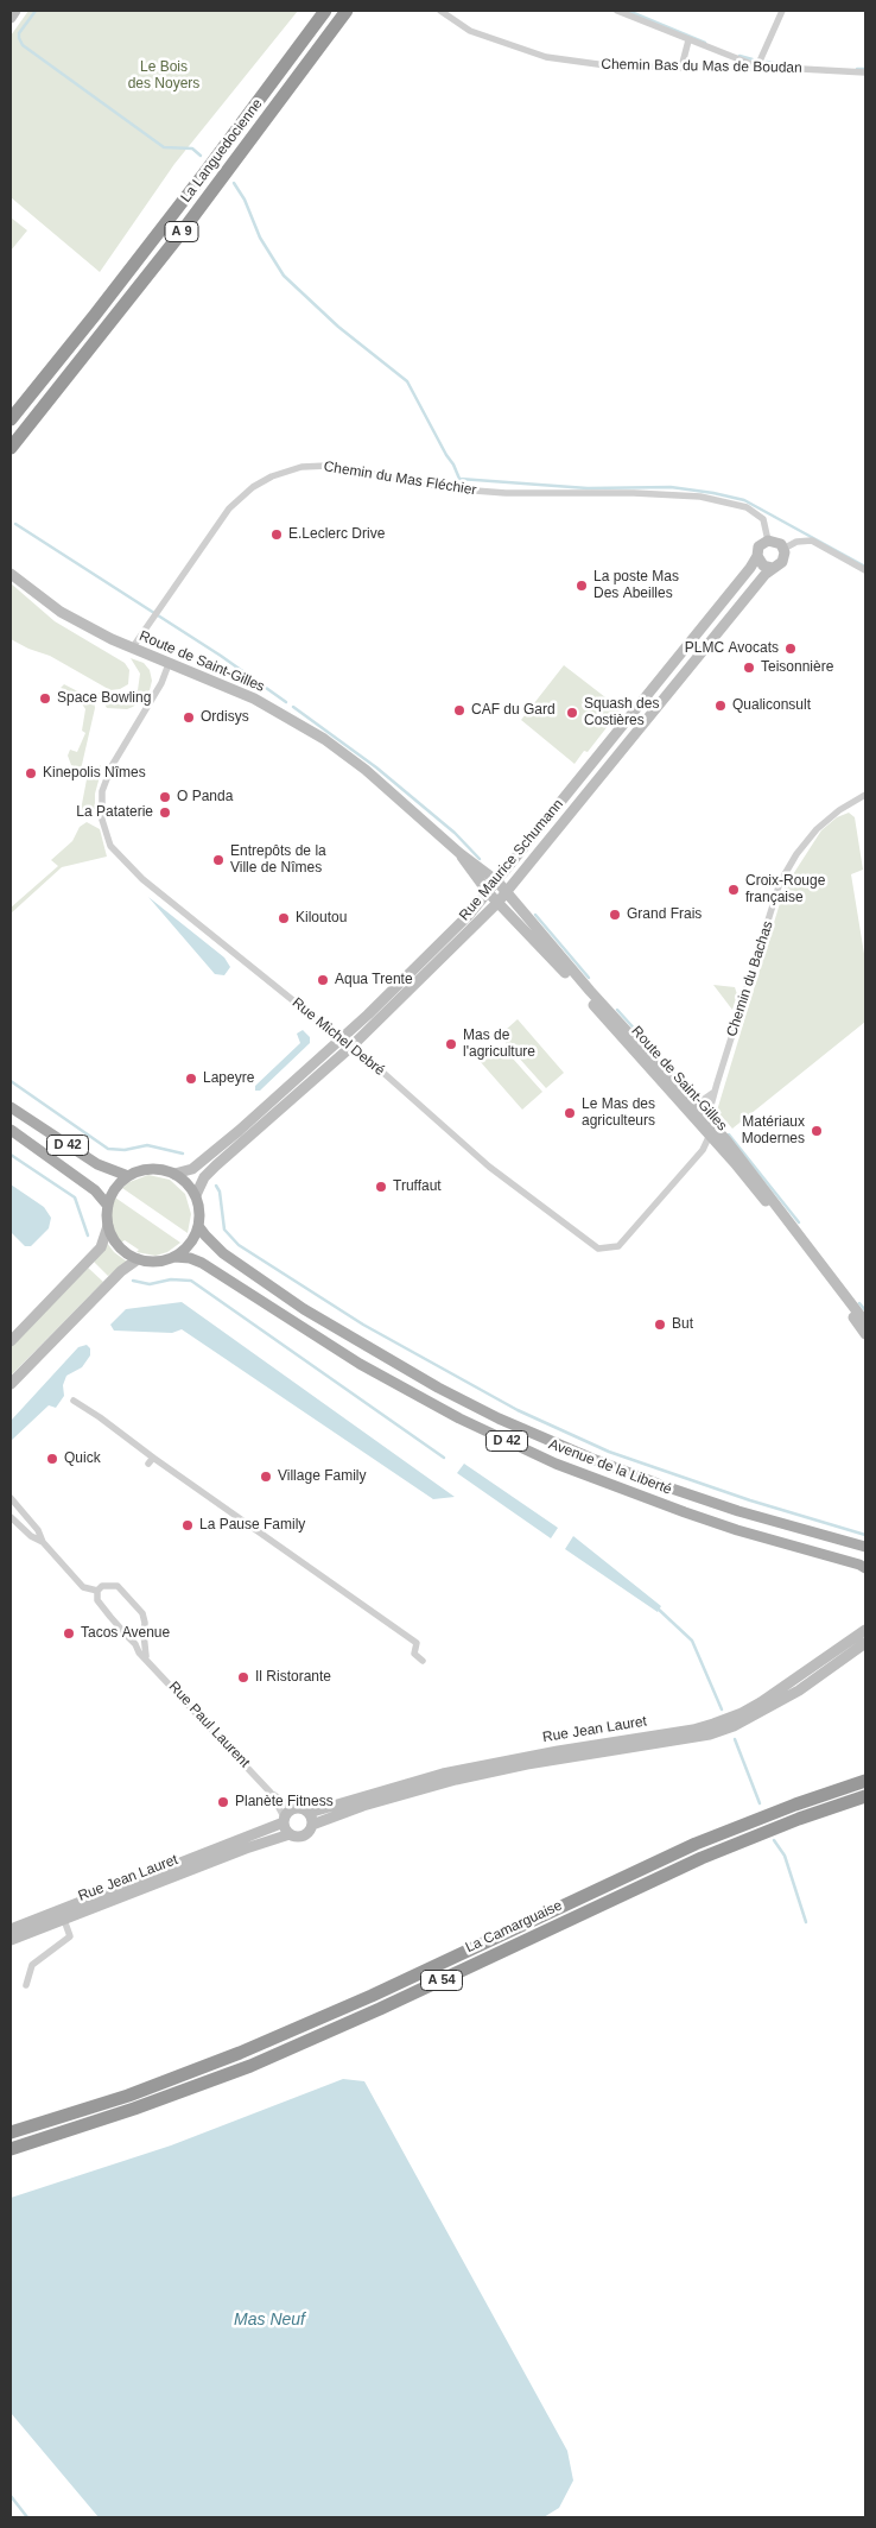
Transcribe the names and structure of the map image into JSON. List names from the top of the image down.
{
  "streets": {
    "highway": [
      "La Languedocienne",
      "A 9",
      "La Camarguaise",
      "A 54"
    ],
    "main road": [
      "Route de Saint-Gilles",
      "Rue Maurice Schumann",
      "D 42",
      "Avenue de la Liberté",
      "Rue Jean Lauret"
    ],
    "street": [
      "Chemin Bas du Mas de Boudan",
      "Chemin du Mas Fléchier",
      "Chemin du Bachas",
      "Rue Michel Debré",
      "Rue Paul Laurent"
    ]
  },
  "crossings": [
    ["Chemin du Mas Fléchier", "Route de Saint-Gilles"],
    ["Chemin du Mas Fléchier", "Rue Maurice Schumann"],
    ["Route de Saint-Gilles", "Rue Maurice Schumann"],
    ["Route de Saint-Gilles", "Chemin du Bachas"],
    ["Route de Saint-Gilles", "Rue Michel Debré"],
    ["Rue Maurice Schumann", "Rue Michel Debré"],
    ["Rue Maurice Schumann", "D 42"],
    ["Rue Maurice Schumann", "Avenue de la Liberté"],
    ["Chemin du Bachas", "Rue Michel Debré"],
    ["D 42", "Avenue de la Liberté"],
    ["Rue Paul Laurent", "Rue Jean Lauret"]
  ],
  "water": ["Mas Neuf"],
  "parks": ["Le Bois des Noyers"],
  "places": [
    "E.Leclerc Drive",
    "La poste Mas Des Abeilles",
    "PLMC Avocats",
    "Teisonnière",
    "Space Bowling",
    "Qualiconsult",
    "CAF du Gard",
    "Squash des Costières",
    "Ordisys",
    "Kinepolis Nîmes",
    "O Panda",
    "La Pataterie",
    "Entrepôts de la Ville de Nîmes",
    "Croix-Rouge française",
    "Grand Frais",
    "Kiloutou",
    "Aqua Trente",
    "Mas de l'agriculture",
    "Lapeyre",
    "Le Mas des agriculteurs",
    "Matériaux Modernes",
    "Truffaut",
    "But",
    "Quick",
    "Village Family",
    "La Pause Family",
    "Tacos Avenue",
    "Il Ristorante",
    "Planète Fitness"
  ]
}
